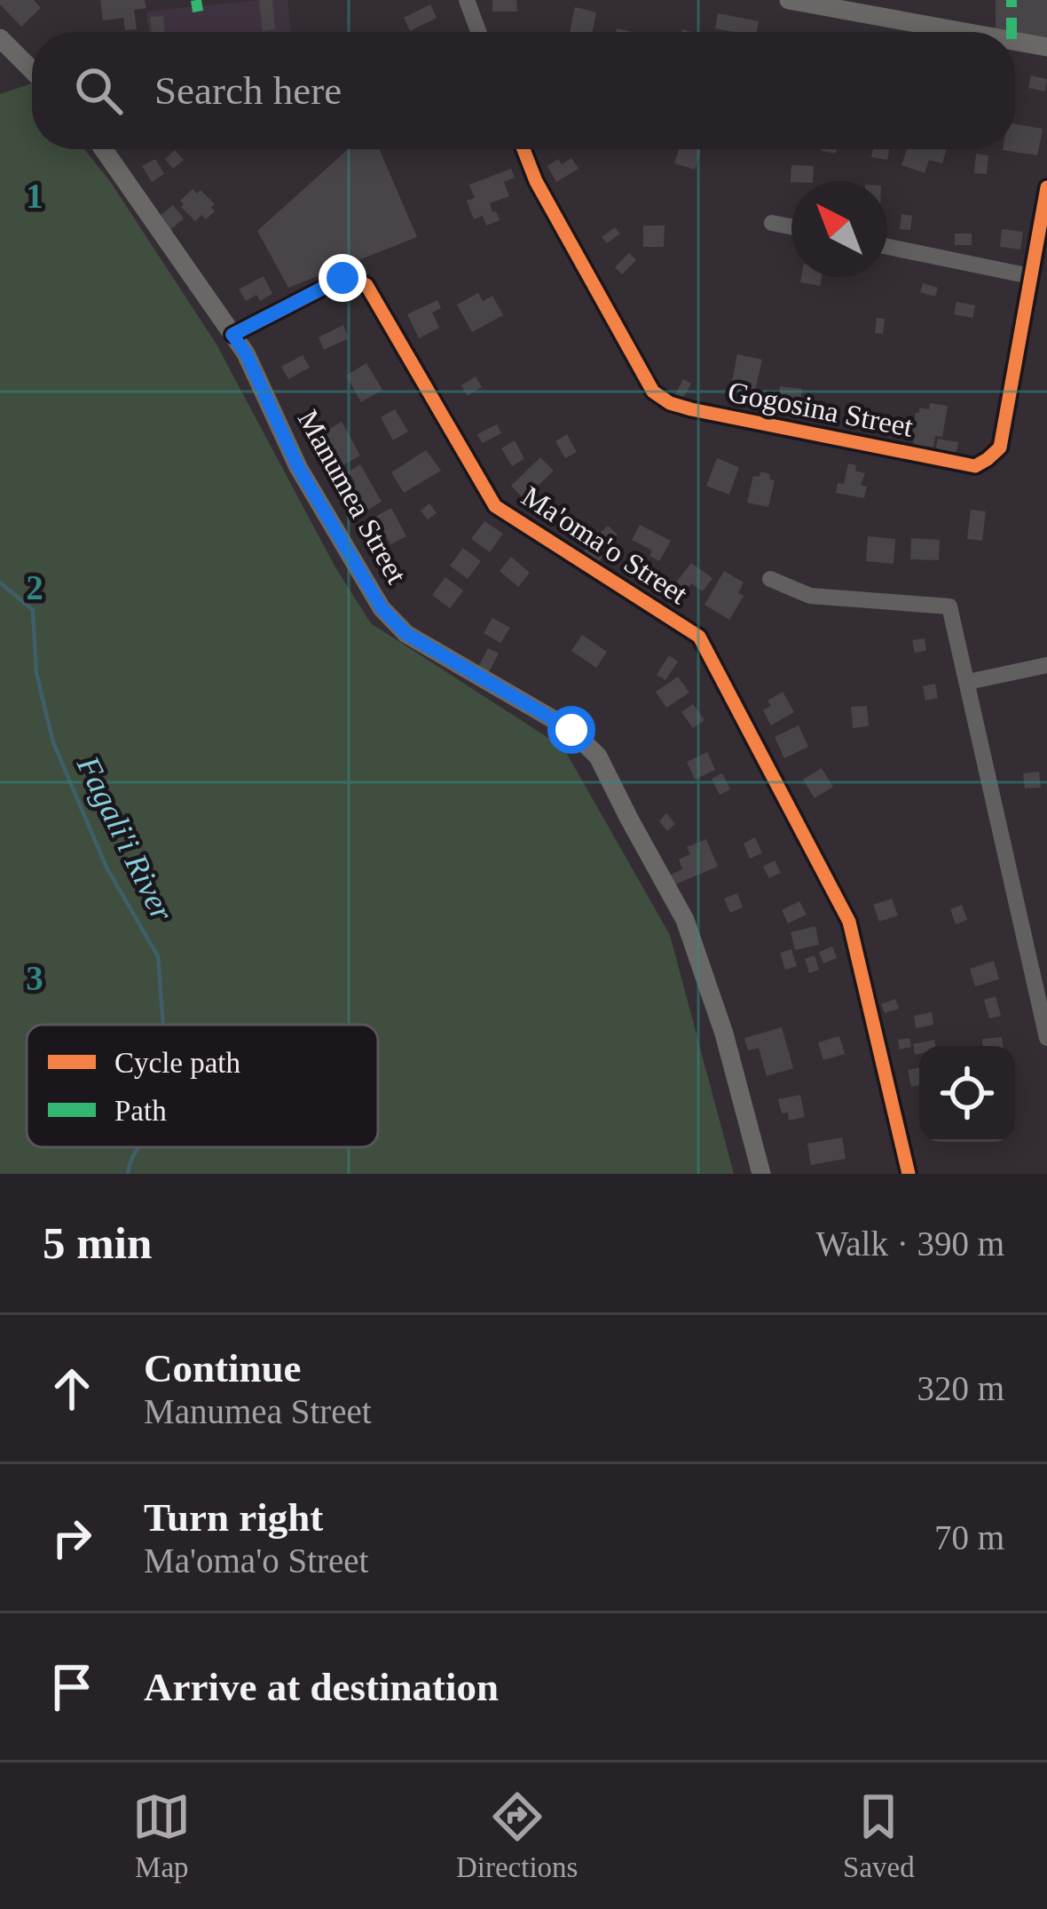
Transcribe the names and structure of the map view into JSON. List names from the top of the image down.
{
  "streets": {
    "main road": ["Manumea Street"],
    "street": ["Gogosina Street", "Ma'oma'o Street"]
  },
  "crossings": [
    ["Manumea Street", "Ma'oma'o Street"]
  ],
  "water": ["Fagali'i River"],
  "legend": ["Cycle path", "Path"],
  "north": "top left",
  "page": {
    "search": "Search here",
    "heading": ["5 min", "Walk · 390 m"],
    "list": [
      ["Continue", "Manumea Street", "320 m"],
      ["Turn right", "Ma'oma'o Street", "70 m"],
      "Arrive at destination"
    ],
    "nav": ["Map", "Directions", "Saved"]
  },
  "grid": {
    "rows": ["1", "2", "3"]
  }
}
